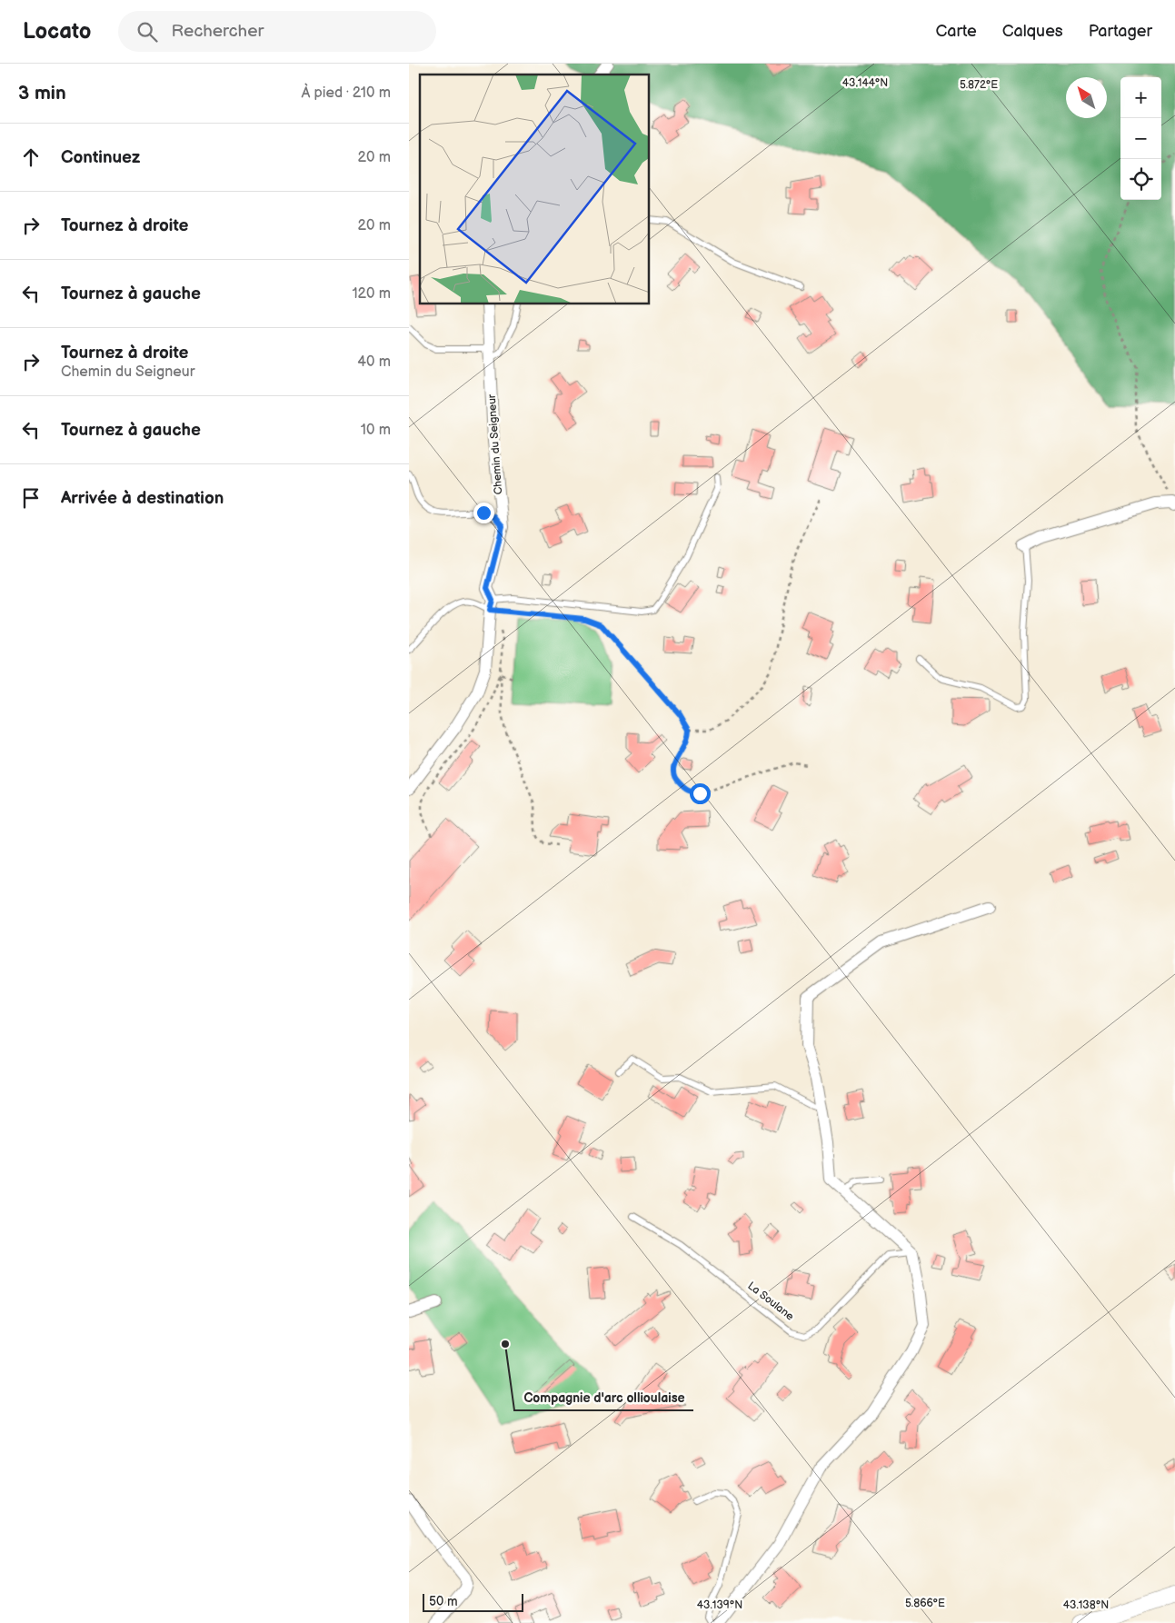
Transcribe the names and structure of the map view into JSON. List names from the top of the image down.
{
  "streets": {
    "street": ["Chemin du Seigneur"],
    "lane": ["La Soulane"]
  },
  "places": ["Compagnie d'arc ollioulaise"],
  "scale_bar": "50 m",
  "north": "top left",
  "page": {
    "header": "Locato",
    "search": "Rechercher",
    "nav": ["Carte", "Calques", "Partager"],
    "heading": ["3 min", "À pied · 210 m"],
    "map_buttons": ["+", "−"],
    "list": [
      ["Continuez", "20 m"],
      ["Tournez à droite", "20 m"],
      ["Tournez à gauche", "120 m"],
      ["Tournez à droite", "Chemin du Seigneur", "40 m"],
      ["Tournez à gauche", "10 m"],
      "Arrivée à destination"
    ],
    "scale": "50 m"
  },
  "coordinates": [
    "43.144°N",
    "5.872°E",
    "5.866°E",
    "43.139°N",
    "43.138°N"
  ]
}
